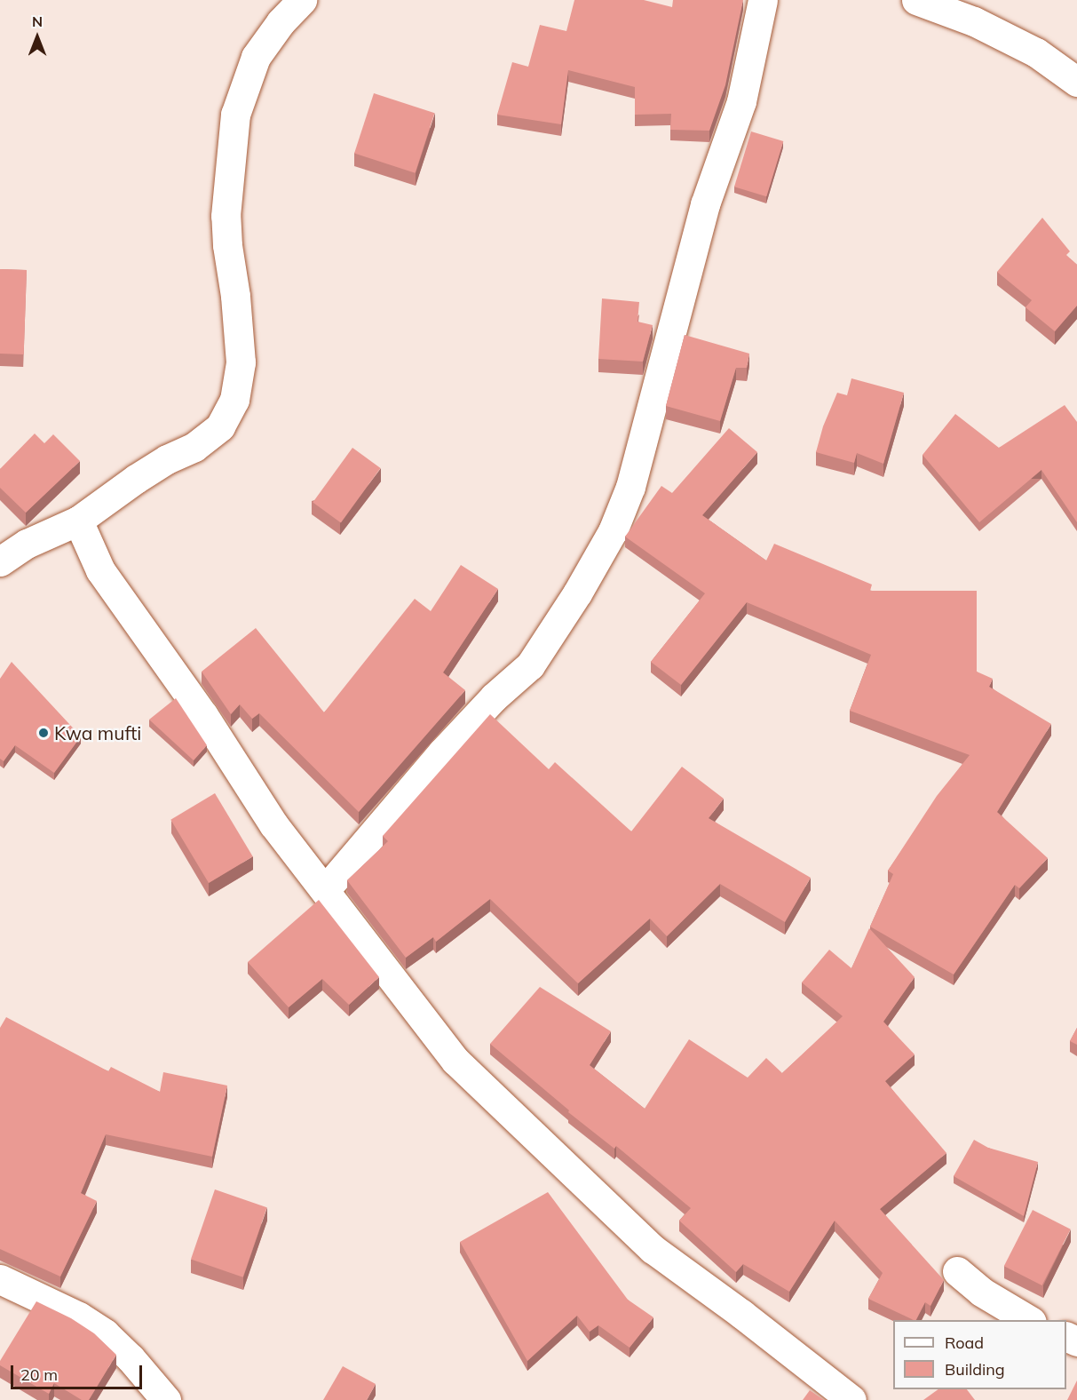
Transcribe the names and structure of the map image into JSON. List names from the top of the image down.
{
  "places": ["Kwa mufti"],
  "legend": ["Road", "Building"],
  "scale_bar": "20 m",
  "north": "top"
}
